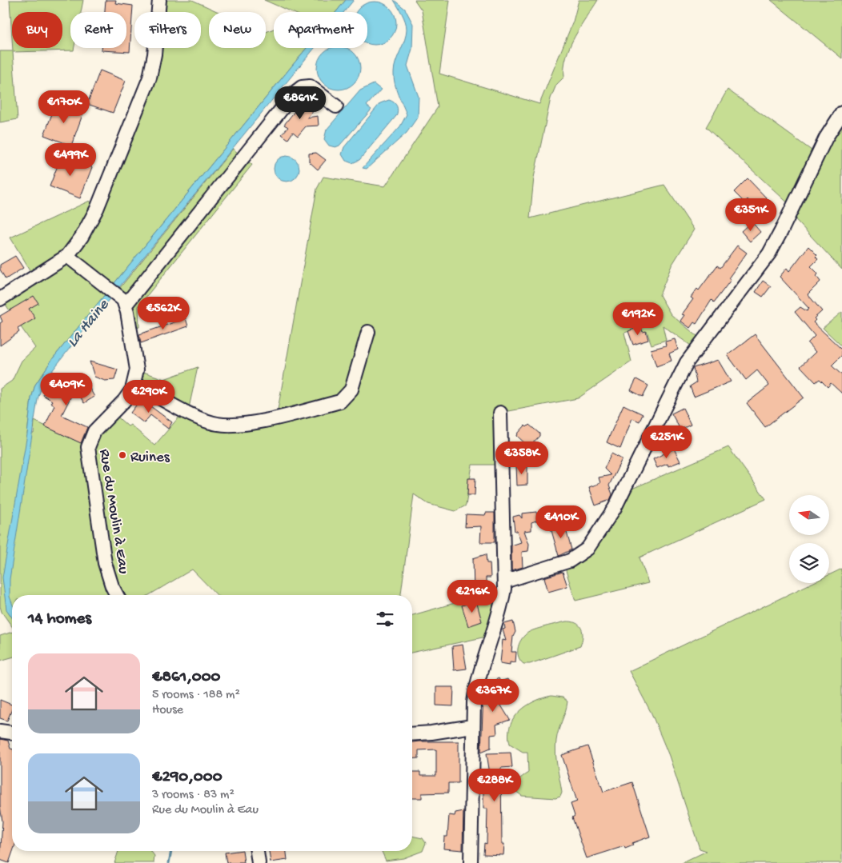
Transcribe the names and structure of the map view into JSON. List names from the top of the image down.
{
  "streets": {
    "street": ["Rue du Moulin à Eau"]
  },
  "water": ["La Haine"],
  "places": ["Ruines"],
  "north": "left",
  "page": {
    "chip": [
      "Buy",
      "Rent",
      "Filters",
      "New",
      "Apartment"
    ],
    "price": [
      "€861K",
      "€170K",
      "€499K",
      "€351K",
      "€562K",
      "€192K",
      "€409K",
      "€290K",
      "€251K",
      "€358K",
      "€410K",
      "€216K",
      "€367K",
      "€288K"
    ],
    "heading": "14 homes",
    "list": [
      {
        "name": "€861,000",
        "note": "5 rooms · 188 m² · House"
      },
      {
        "name": "€290,000",
        "note": "3 rooms · 83 m² · Rue du Moulin à Eau"
      }
    ]
  }
}
